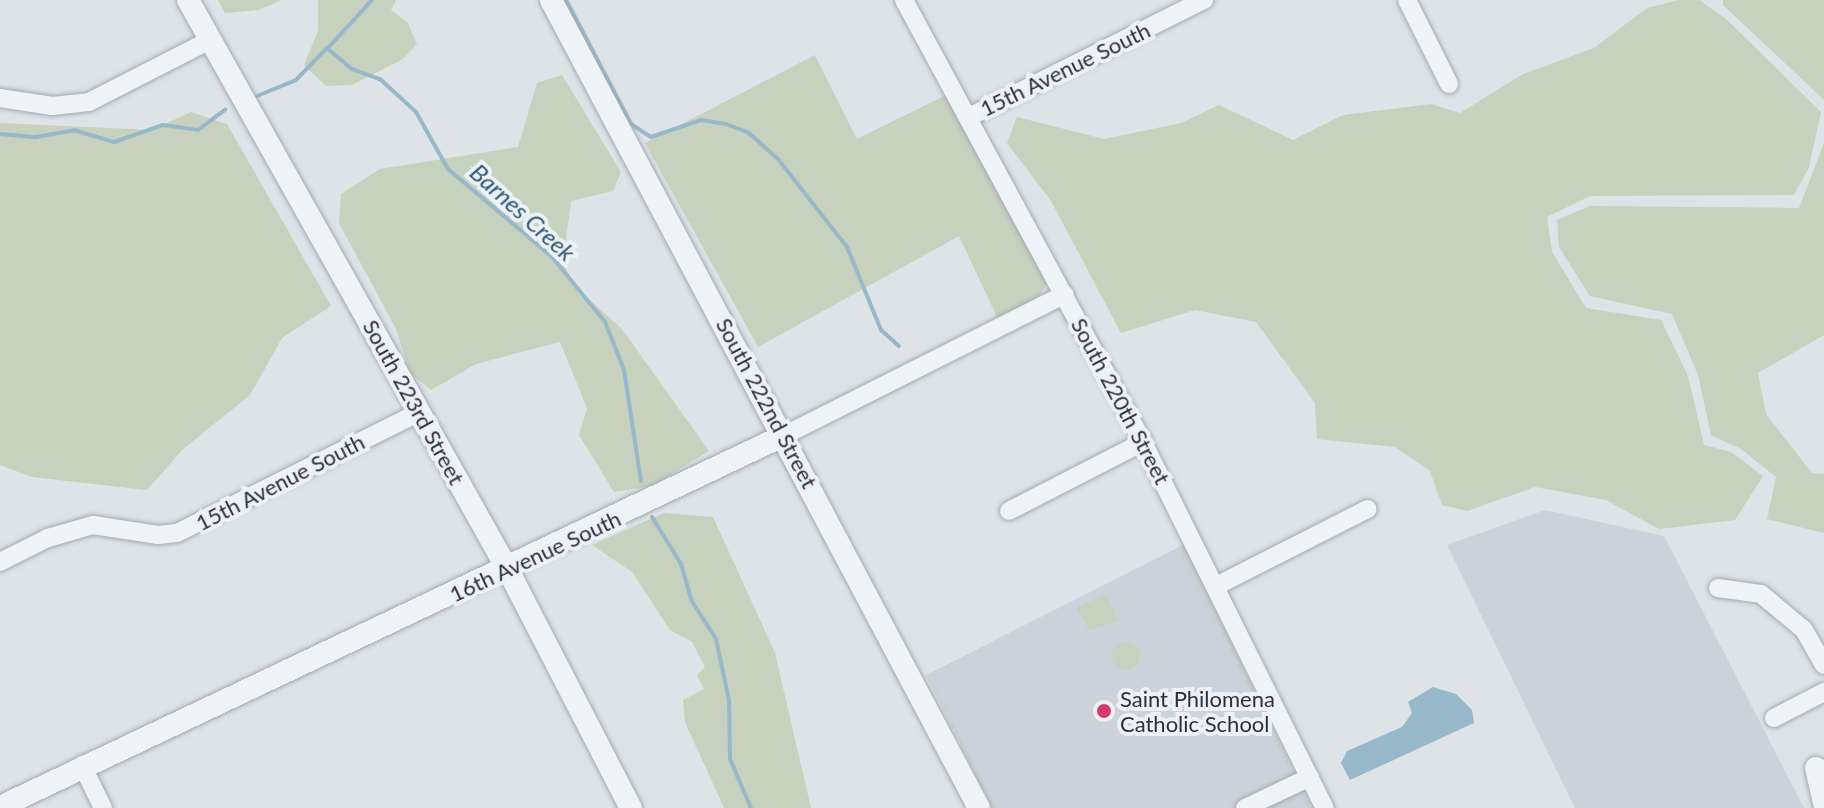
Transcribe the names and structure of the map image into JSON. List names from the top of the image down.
{
  "streets": {
    "street": [
      "15th Avenue South",
      "South 220th Street",
      "South 223rd Street",
      "South 222nd Street",
      "16th Avenue South"
    ]
  },
  "crossings": [
    ["15th Avenue South", "South 220th Street"],
    ["15th Avenue South", "South 223rd Street"],
    ["South 220th Street", "16th Avenue South"],
    ["South 223rd Street", "16th Avenue South"],
    ["South 222nd Street", "16th Avenue South"]
  ],
  "water": ["Barnes Creek"],
  "places": ["Saint Philomena Catholic School"]
}
